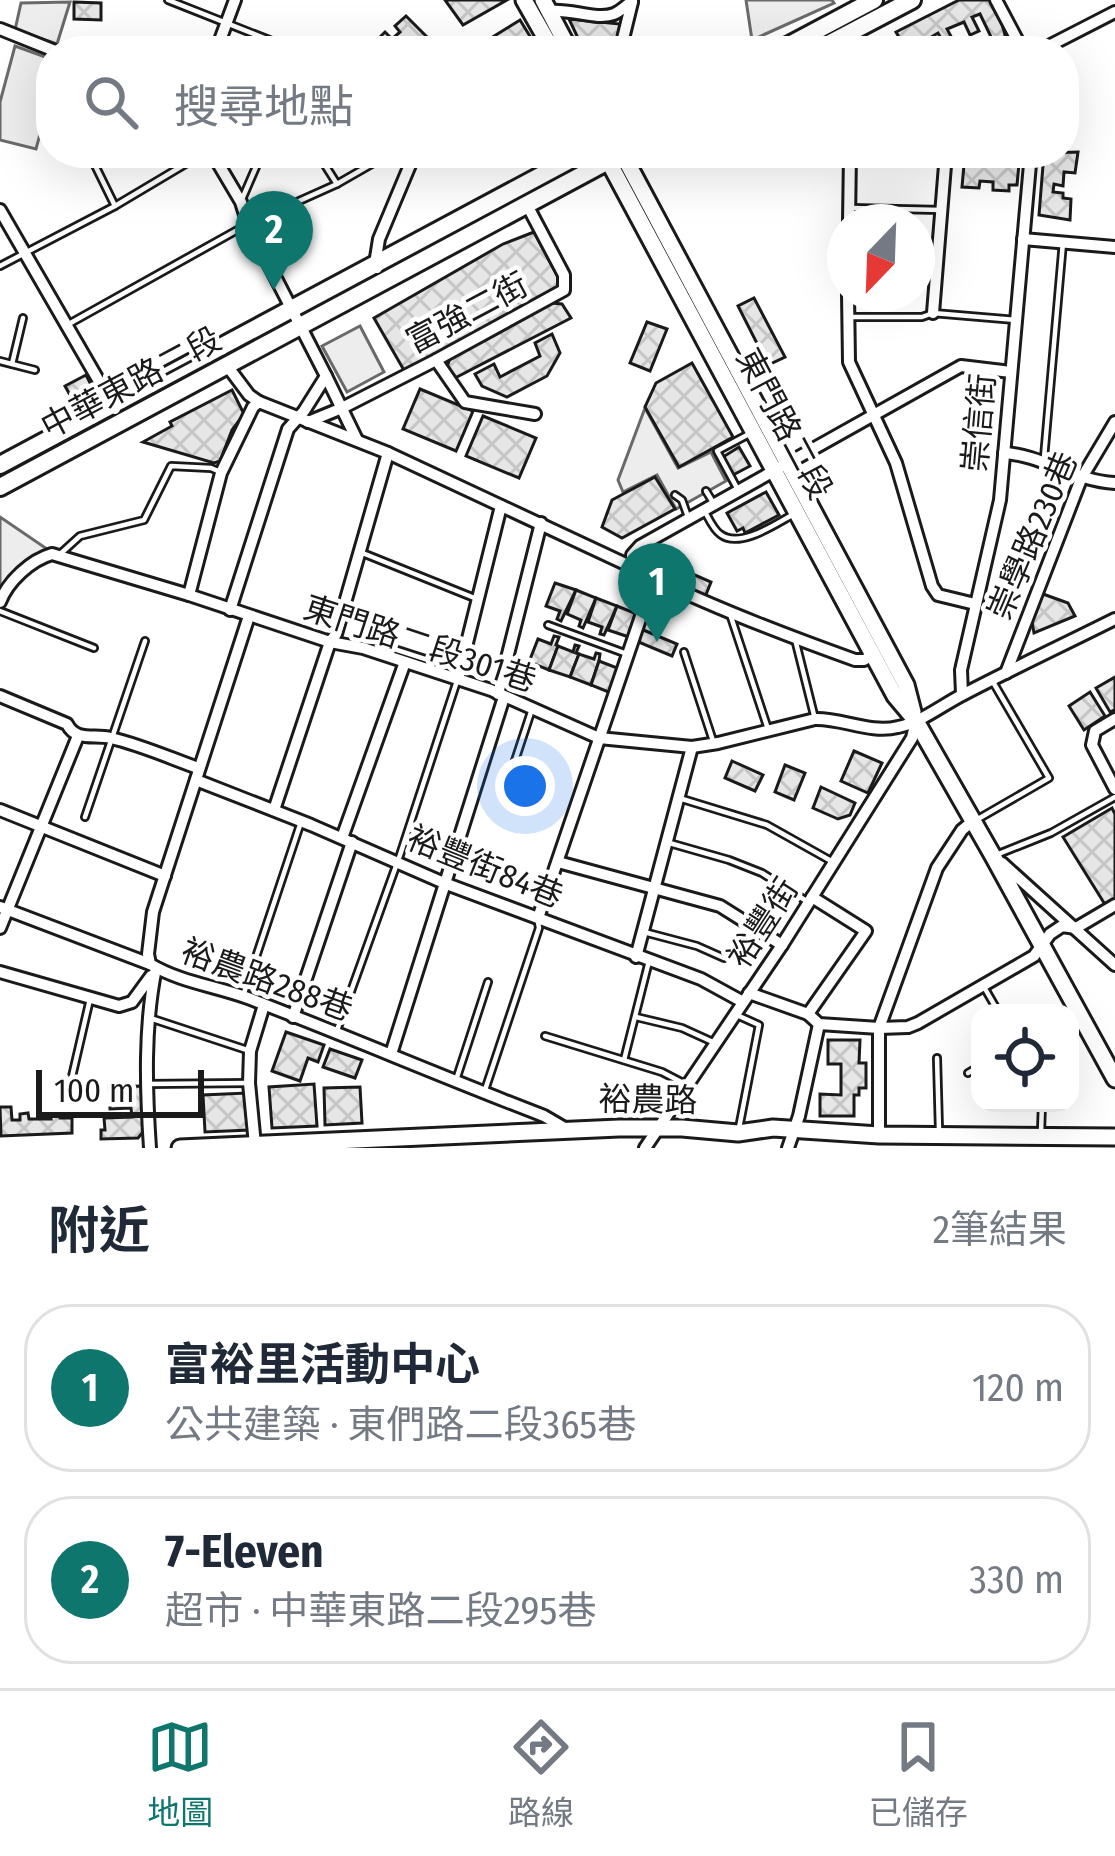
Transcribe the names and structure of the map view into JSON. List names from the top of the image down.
{
  "streets": {
    "main road": ["中華東路二段", "東門路二段", "裕農路"],
    "street": [
      "富強二街",
      "崇信街",
      "崇學路230巷",
      "東門路二段301巷",
      "裕豐街84巷",
      "裕豐街",
      "裕農路288巷"
    ]
  },
  "crossings": [
    ["富強二街", "中華東路二段"],
    ["東門路二段", "東門路二段301巷"],
    ["東門路二段", "裕豐街"],
    ["東門路二段301巷", "裕豐街"],
    ["東門路二段301巷", "裕農路288巷"],
    ["裕豐街84巷", "裕豐街"],
    ["裕豐街84巷", "裕農路288巷"],
    ["裕豐街", "裕農路"],
    ["裕農路288巷", "裕農路"]
  ],
  "scale_bar": "100 m",
  "north": "bottom left",
  "page": {
    "search": "搜尋地點",
    "pins": ["2", "1"],
    "scale": "100 m",
    "heading": ["附近", "2筆結果"],
    "list": [
      {
        "mark": "1",
        "name": "富裕里活動中心",
        "note": "公共建築 · 東們路二段365巷",
        "value": "120 m"
      },
      {
        "mark": "2",
        "name": "7-Eleven",
        "note": "超市 · 中華東路二段295巷",
        "value": "330 m"
      }
    ],
    "nav": ["地圖", "路線", "已儲存"]
  }
}
